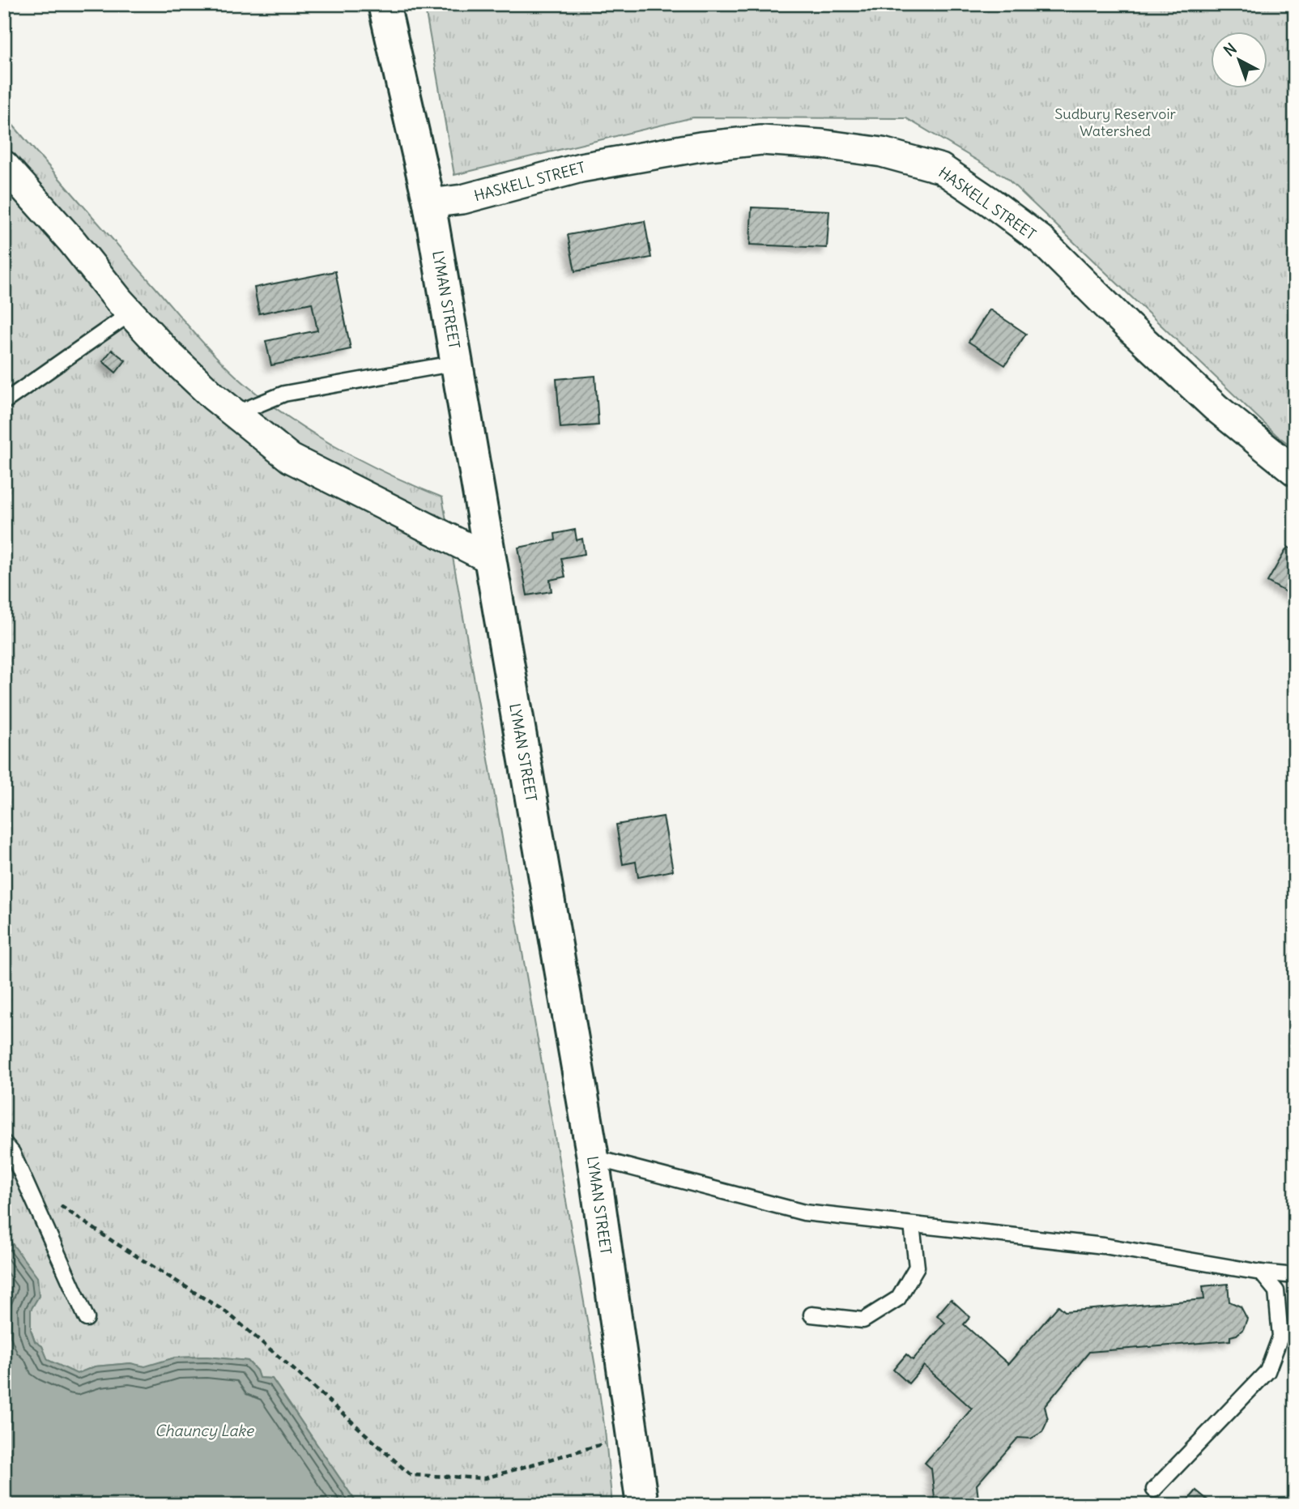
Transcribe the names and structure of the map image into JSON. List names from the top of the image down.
{
  "streets": {
    "street": ["HASKELL STREET", "LYMAN STREET"]
  },
  "crossings": [
    ["HASKELL STREET", "LYMAN STREET"]
  ],
  "water": ["Chauncy Lake"],
  "parks": ["Sudbury Reservoir Watershed"],
  "north": "top left"
}
